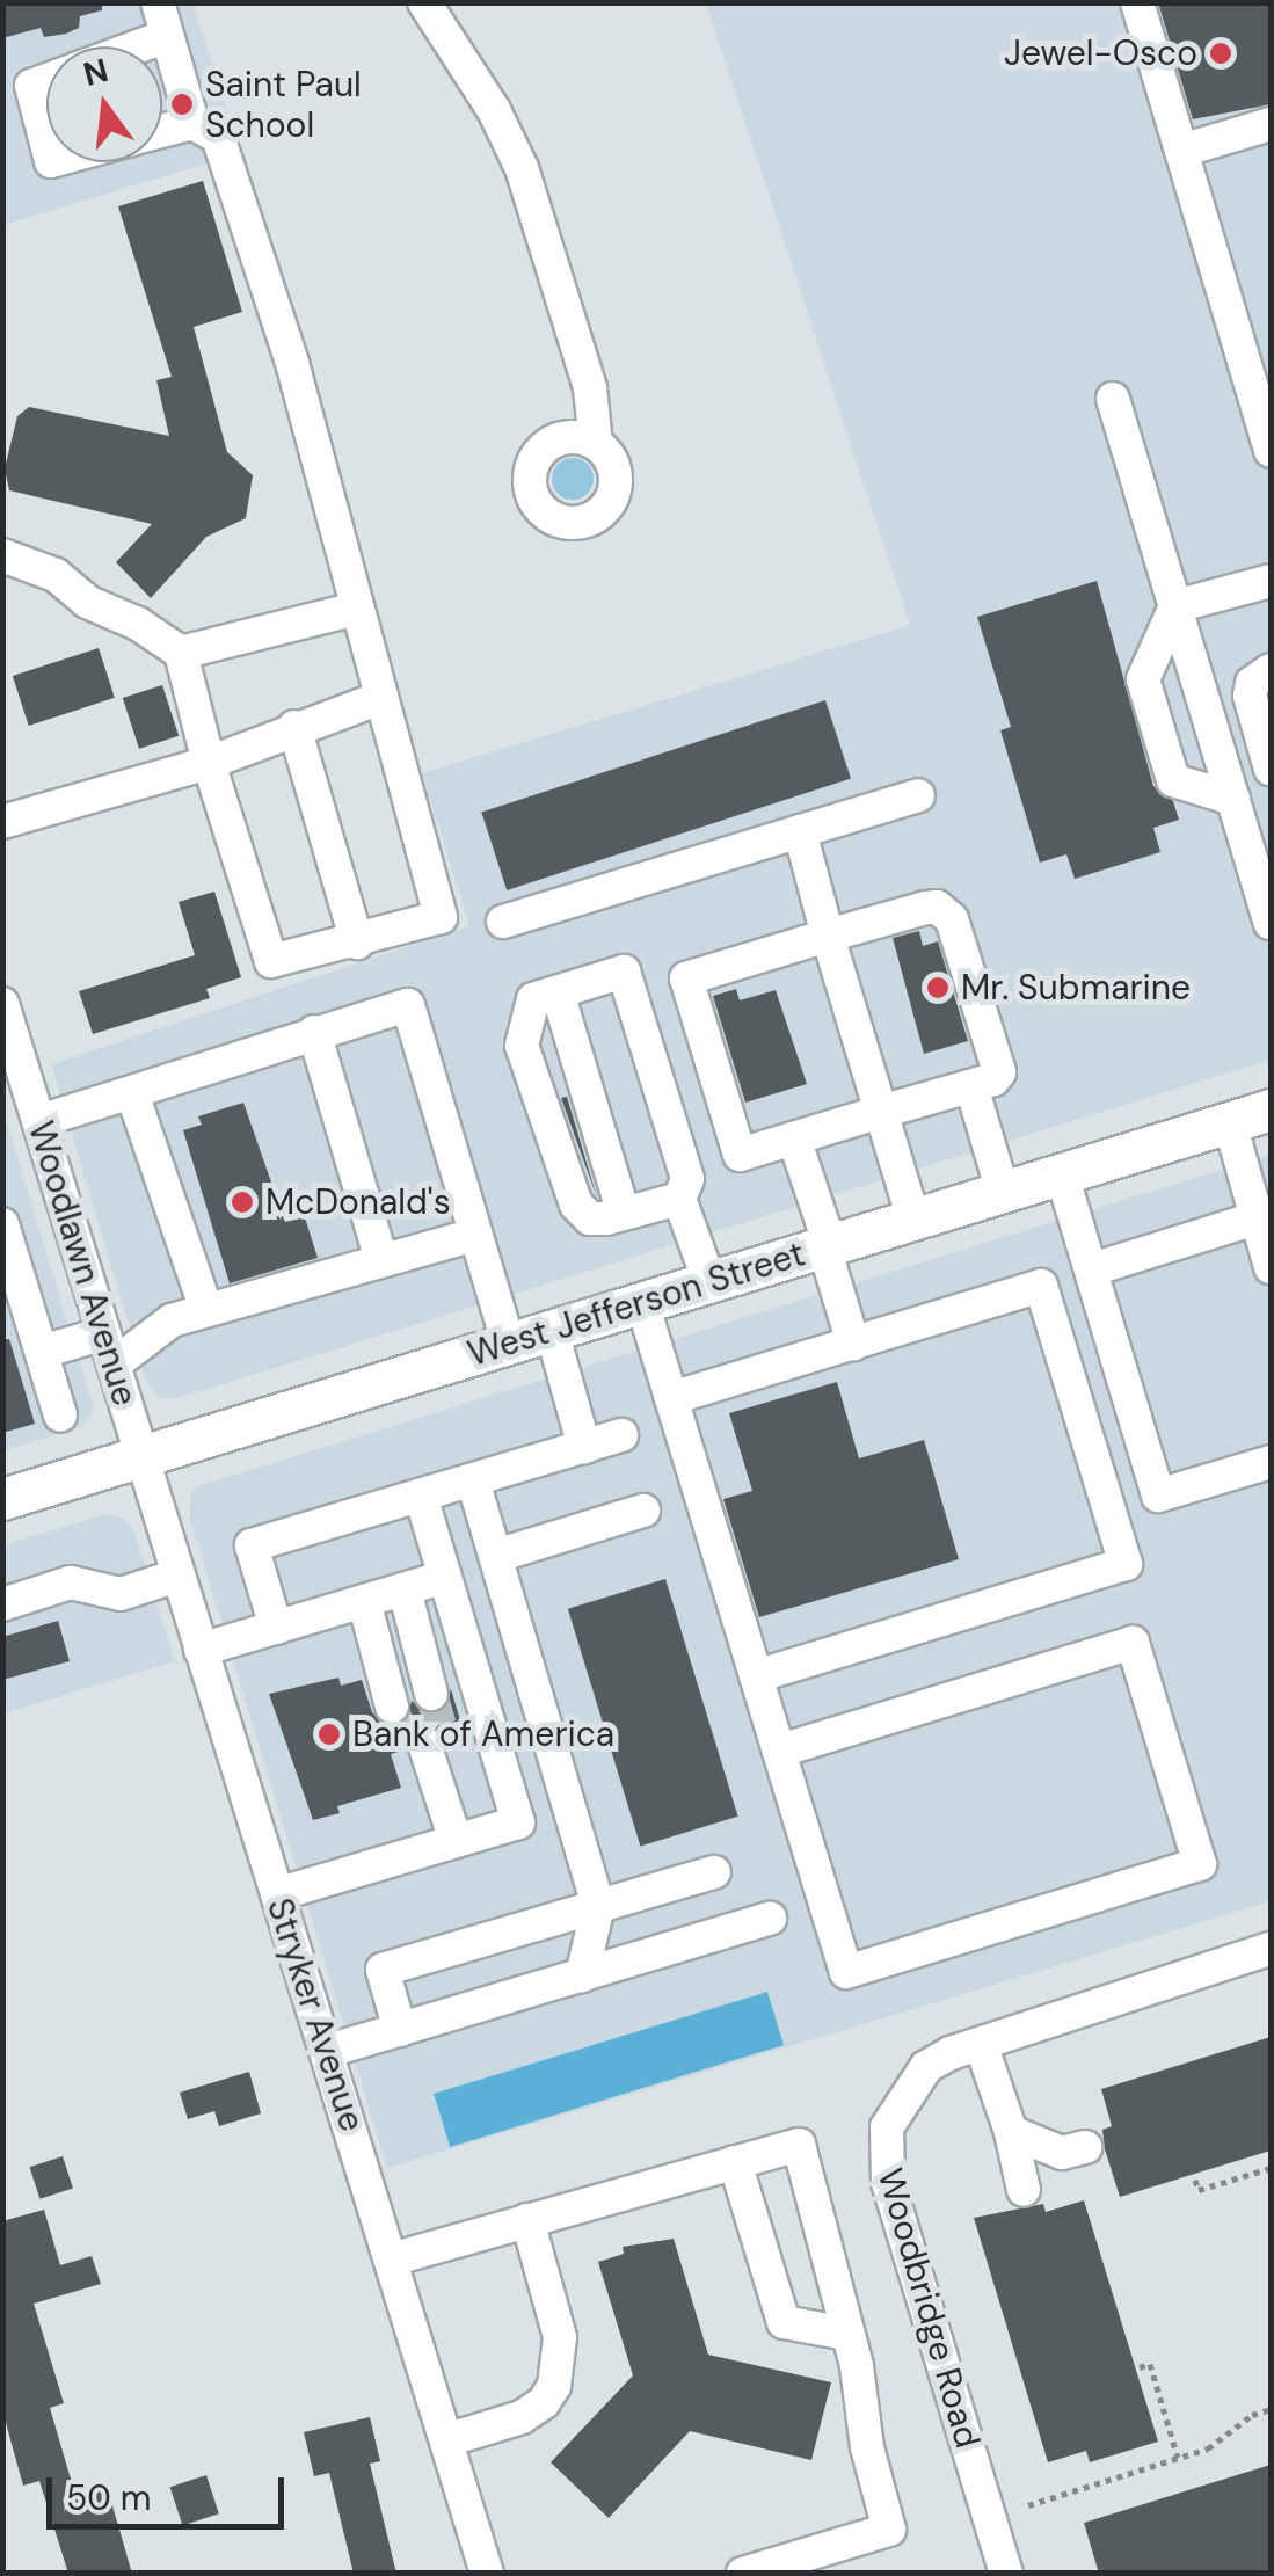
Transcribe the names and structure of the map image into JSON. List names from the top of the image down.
{
  "streets": {
    "main road": ["West Jefferson Street"],
    "street": ["Woodlawn Avenue", "Stryker Avenue", "Woodbridge Road"]
  },
  "crossings": [
    ["Woodlawn Avenue", "West Jefferson Street"],
    ["Woodlawn Avenue", "Stryker Avenue"],
    ["West Jefferson Street", "Stryker Avenue"]
  ],
  "places": [
    "Jewel-Osco",
    "Saint Paul School",
    "Mr. Submarine",
    "McDonald's",
    "Bank of America"
  ],
  "scale_bar": "50 m",
  "north": "top"
}
